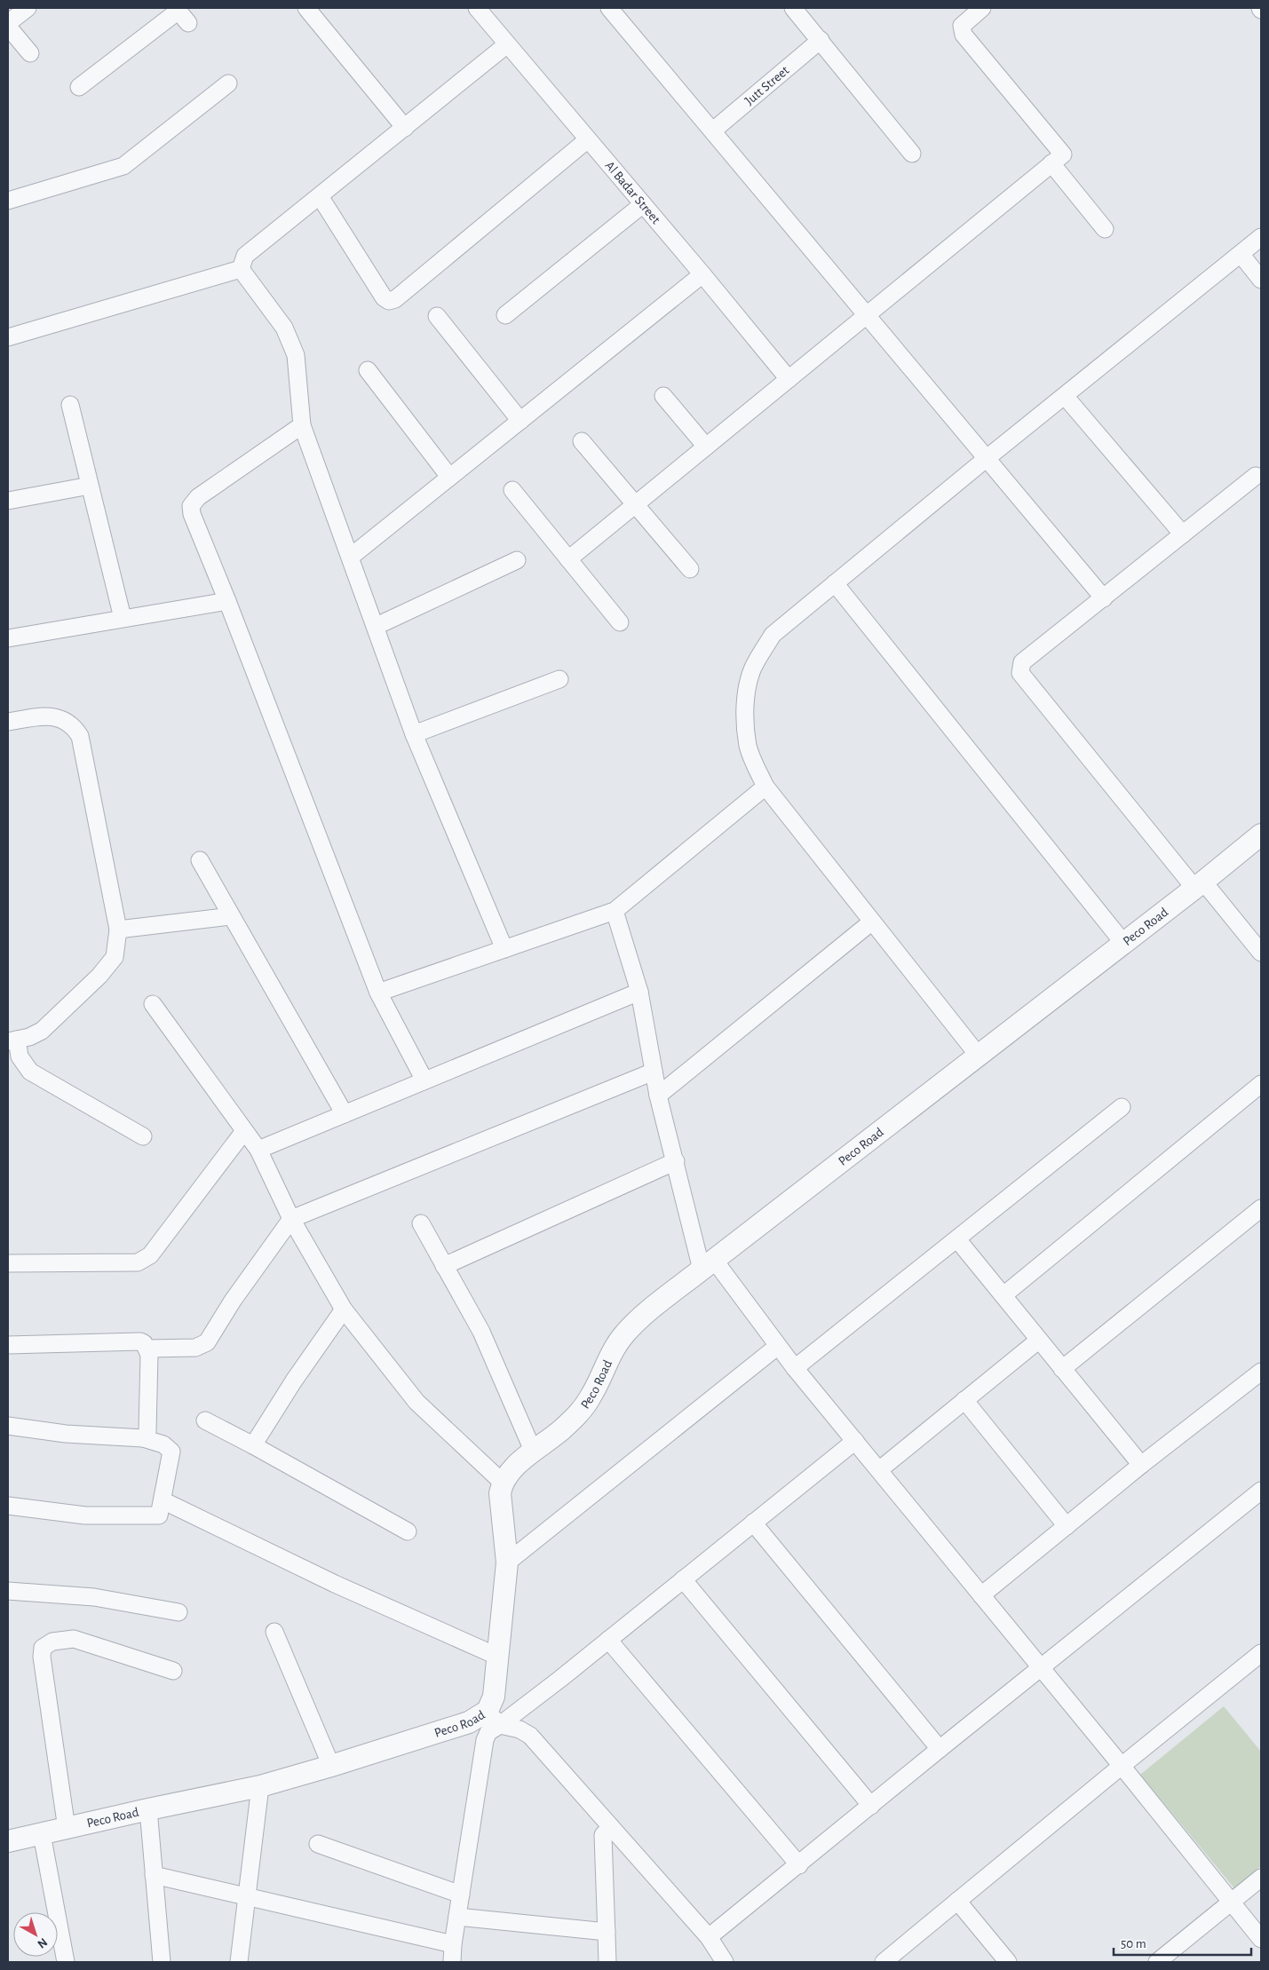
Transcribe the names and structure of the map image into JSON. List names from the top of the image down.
{
  "streets": {
    "street": ["Jutt Street", "Al Badar Street", "Peco Road"]
  },
  "scale_bar": "50 m",
  "north": "bottom right"
}
